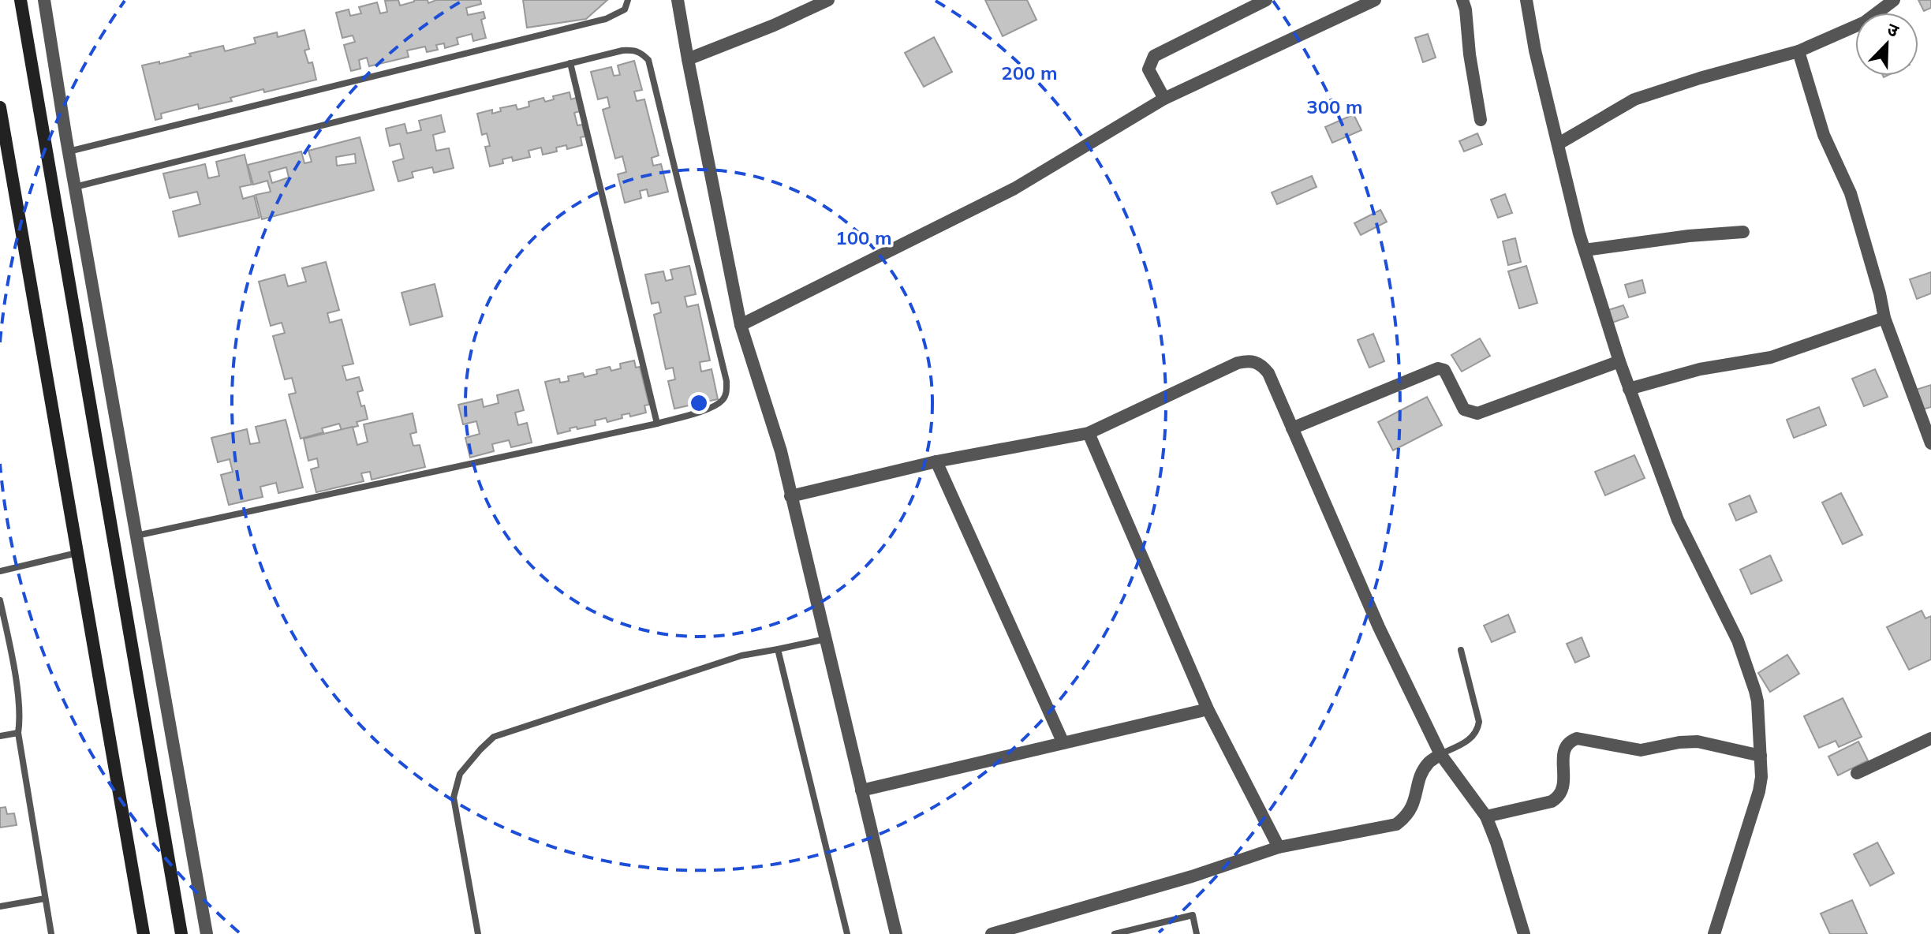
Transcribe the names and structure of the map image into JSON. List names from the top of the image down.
{
  "north": "top right",
  "rings": ["200 m", "300 m", "100 m"]
}
